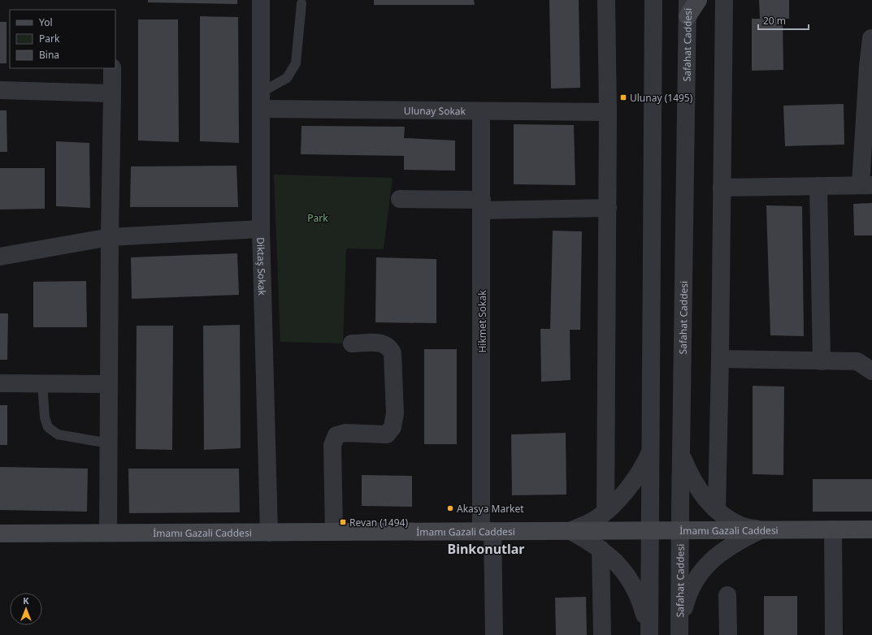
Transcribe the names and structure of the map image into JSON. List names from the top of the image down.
{
  "streets": {
    "street": [
      "Safahat Caddesi",
      "Ulunay Sokak",
      "Diktaş Sokak",
      "Hikmet Sokak",
      "İmamı Gazali Caddesi"
    ]
  },
  "crossings": [
    ["Safahat Caddesi", "İmamı Gazali Caddesi"],
    ["Ulunay Sokak", "Diktaş Sokak"],
    ["Ulunay Sokak", "Hikmet Sokak"],
    ["Diktaş Sokak", "İmamı Gazali Caddesi"],
    ["Hikmet Sokak", "İmamı Gazali Caddesi"]
  ],
  "districts": ["Binkonutlar"],
  "parks": ["Park"],
  "places": {
    "transit": ["Ulunay (1495)", "Revan (1494)"],
    "other": ["Akasya Market"]
  },
  "legend": ["Yol", "Park", "Bina"],
  "scale_bar": "20 m",
  "north": "top"
}
